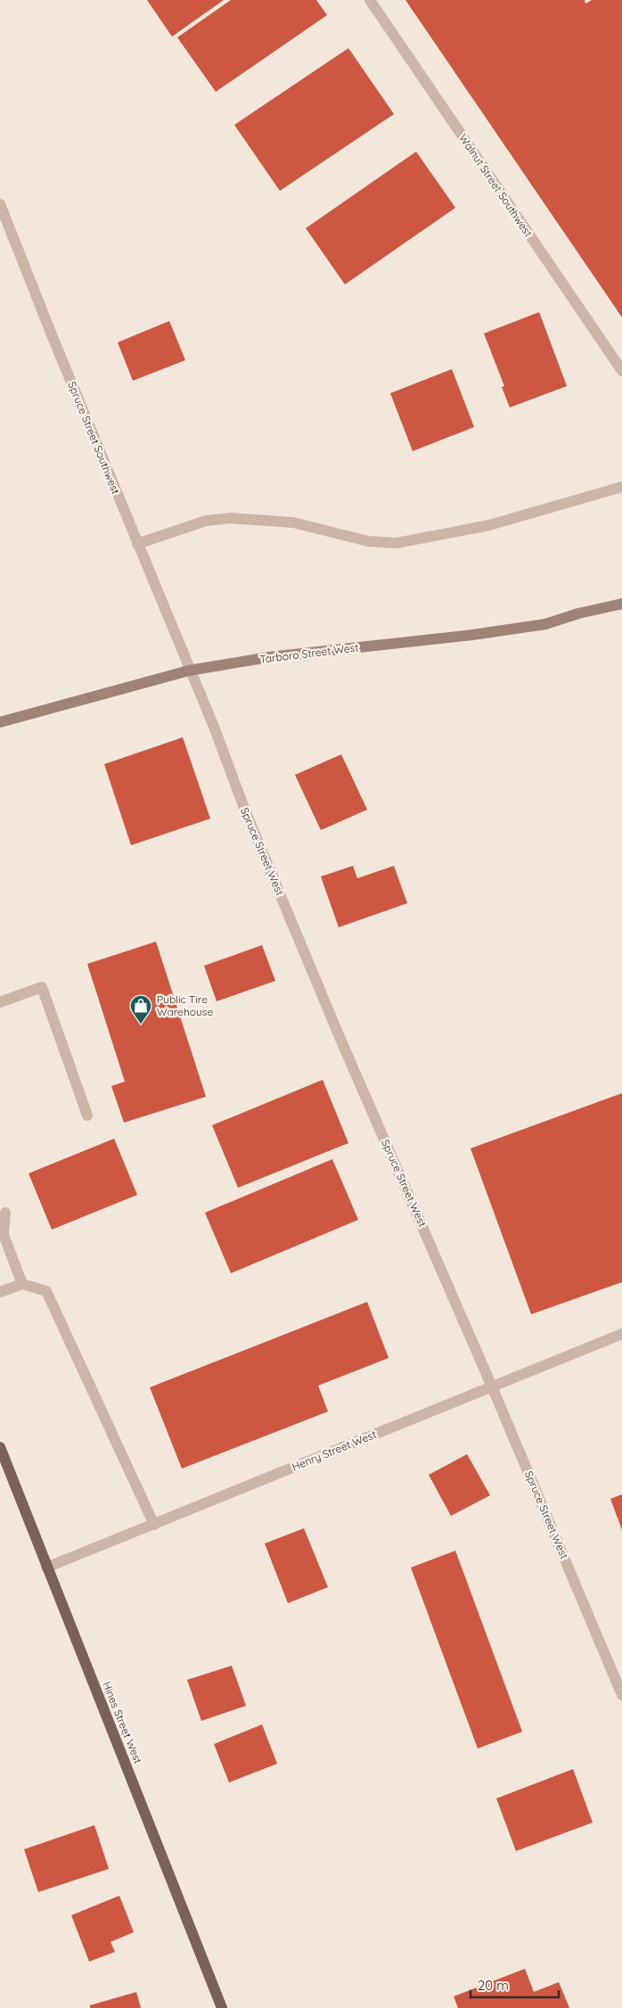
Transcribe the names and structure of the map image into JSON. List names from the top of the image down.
{
  "streets": {
    "main road": ["Tarboro Street West", "Hines Street West"],
    "street": [
      "Walnut Street Southwest",
      "Spruce Street Southwest",
      "Spruce Street West",
      "Henry Street West"
    ]
  },
  "crossings": [
    ["Spruce Street Southwest", "Tarboro Street West"],
    ["Spruce Street Southwest", "Spruce Street West"],
    ["Tarboro Street West", "Spruce Street West"],
    ["Spruce Street West", "Henry Street West"],
    ["Henry Street West", "Hines Street West"]
  ],
  "places": {
    "shop": ["Public Tire Warehouse"]
  },
  "scale_bar": "20 m"
}
